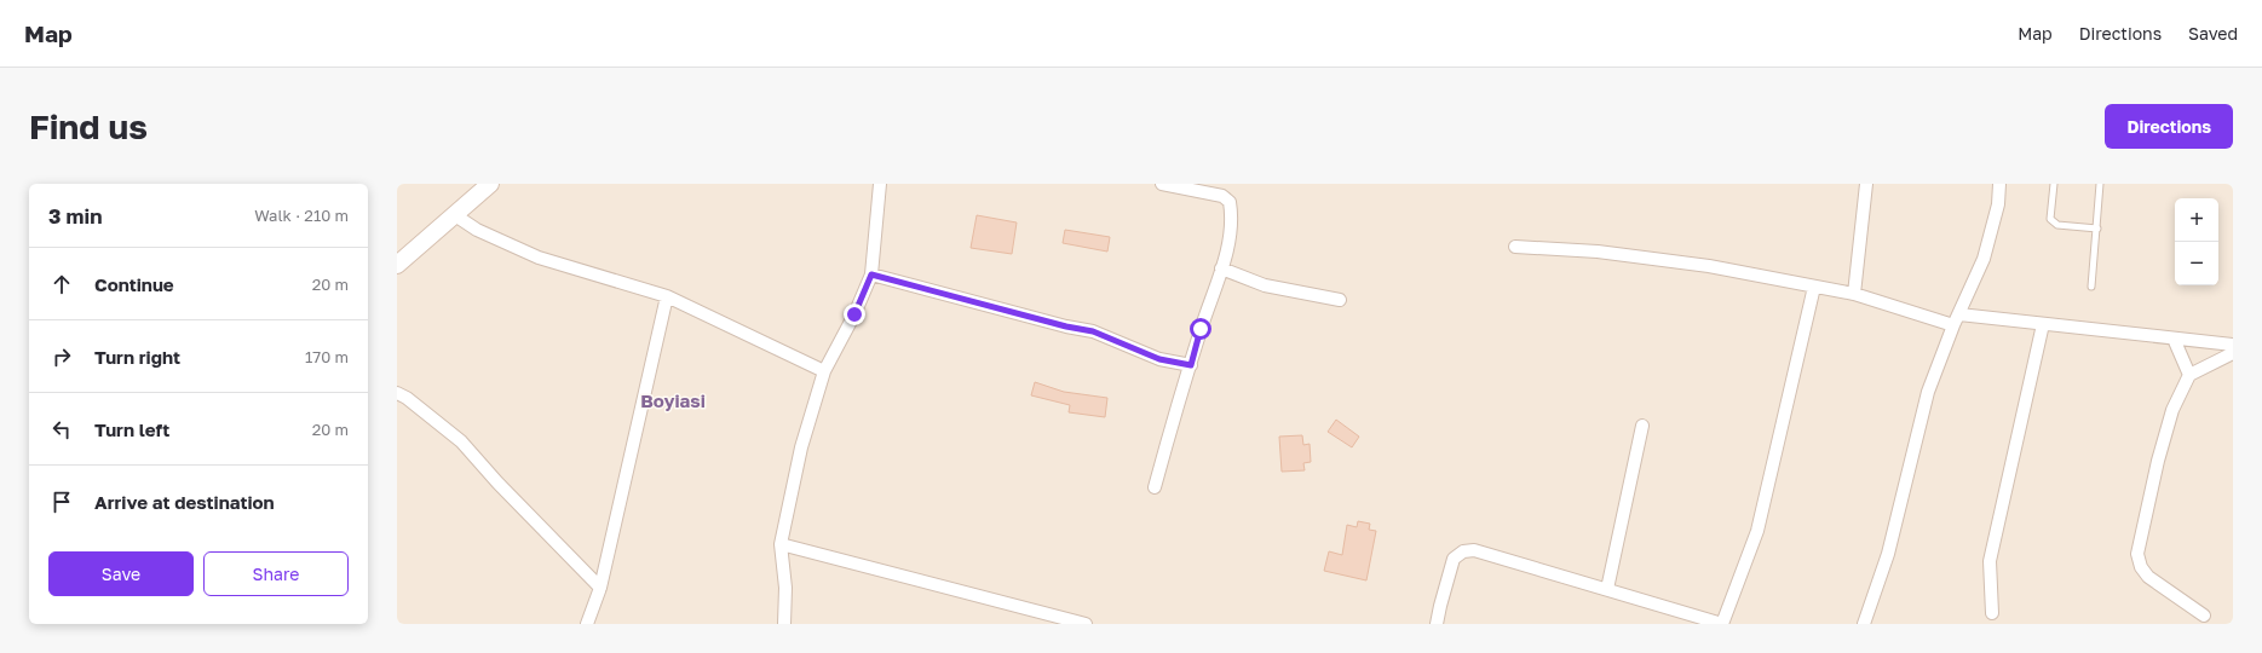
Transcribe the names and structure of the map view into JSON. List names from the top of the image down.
{
  "districts": ["Boyiasi"],
  "page": {
    "header": "Map",
    "nav": ["Map", "Directions", "Saved"],
    "buttons": [
      "Directions",
      ["Save", "Share"]
    ],
    "title": "Find us",
    "heading": ["3 min", "Walk · 210 m"],
    "map_buttons": ["+", "−"],
    "list": [
      ["Continue", "20 m"],
      ["Turn right", "170 m"],
      ["Turn left", "20 m"],
      "Arrive at destination"
    ]
  }
}
